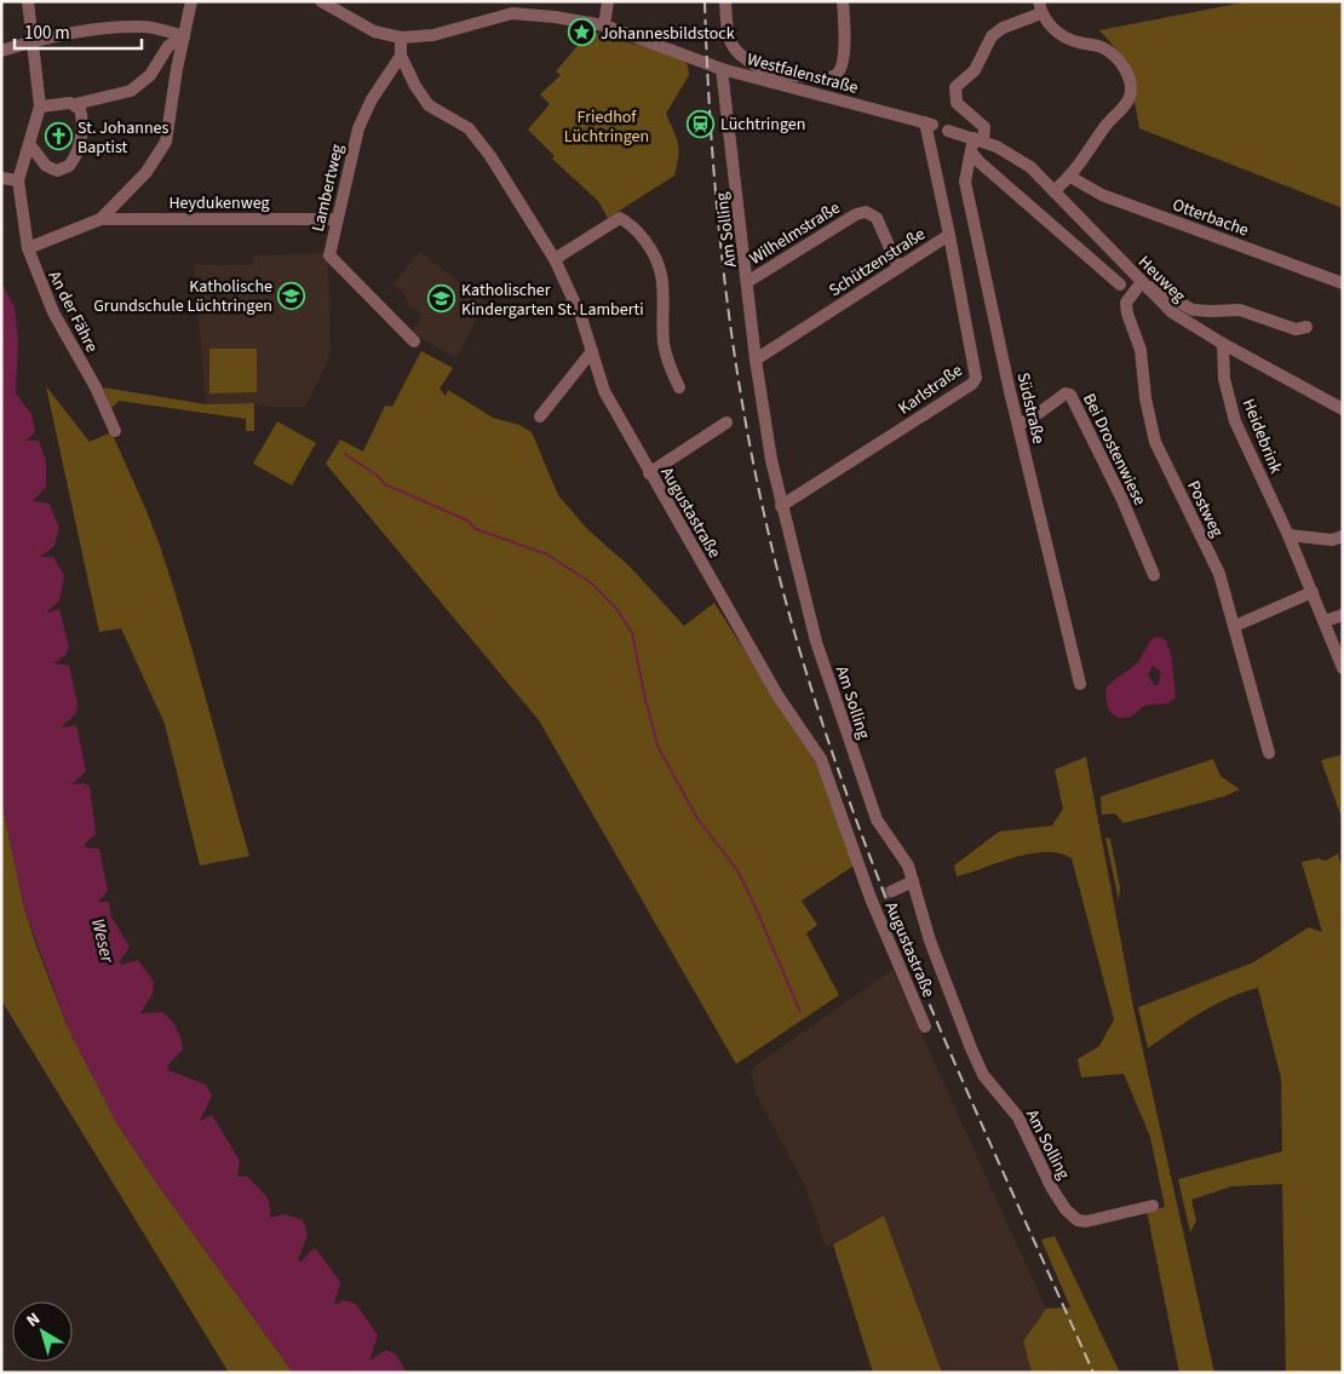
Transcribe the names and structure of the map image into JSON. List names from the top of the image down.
{
  "streets": {
    "street": [
      "Westfalenstraße",
      "Lambertweg",
      "Heydukenweg",
      "Otterbache",
      "Am Solling",
      "Wilhelmstraße",
      "Schützenstraße",
      "Heuweg",
      "An der Fähre",
      "Karlstraße",
      "Südstraße",
      "Heidebrink",
      "Bei Drostenwiese",
      "Postweg",
      "Augustastraße"
    ]
  },
  "crossings": [
    ["Westfalenstraße", "Am Solling"],
    ["Westfalenstraße", "Schützenstraße"],
    ["Westfalenstraße", "Augustastraße"],
    ["Lambertweg", "Heydukenweg"],
    ["Lambertweg", "Augustastraße"],
    ["Am Solling", "Wilhelmstraße"],
    ["Am Solling", "Schützenstraße"],
    ["Am Solling", "Karlstraße"],
    ["Wilhelmstraße", "Schützenstraße"],
    ["Schützenstraße", "Karlstraße"],
    ["Heuweg", "Südstraße"],
    ["Heuweg", "Heidebrink"],
    ["Heuweg", "Postweg"],
    ["Südstraße", "Bei Drostenwiese"]
  ],
  "water": ["Weser"],
  "parks": ["Friedhof Lüchtringen"],
  "places": {
    "place": ["Johannesbildstock"],
    "station": ["Lüchtringen"],
    "church": ["St. Johannes Baptist"],
    "school or university": ["Katholische Grundschule Lüchtringen", "Katholischer Kindergarten St. Lamberti"]
  },
  "scale_bar": "100 m",
  "north": "top left"
}
